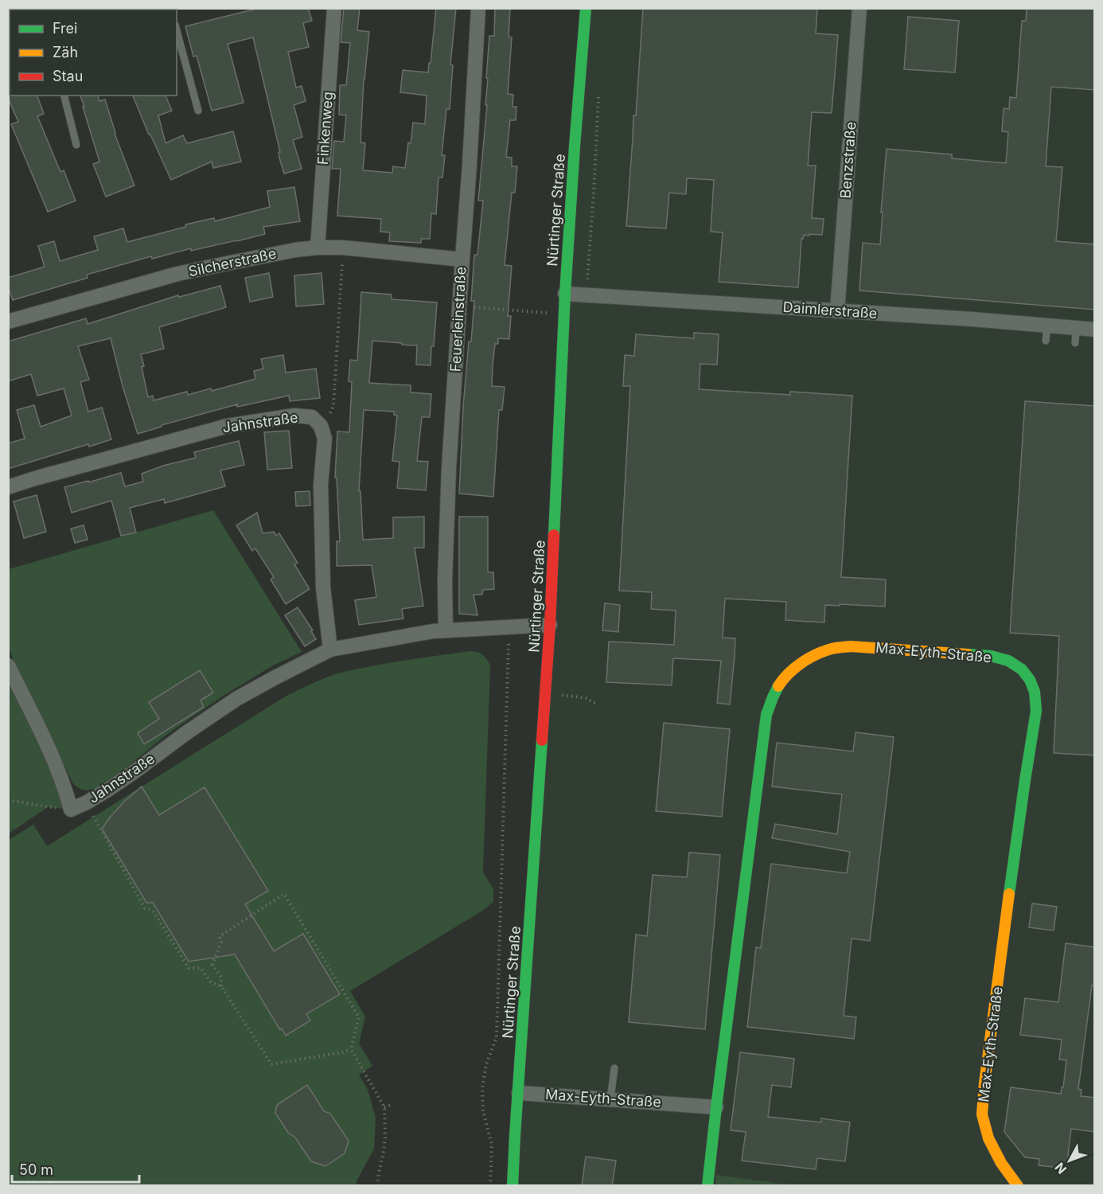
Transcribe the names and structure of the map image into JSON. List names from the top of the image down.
{
  "streets": {
    "street": [
      "Finkenweg",
      "Benzstraße",
      "Nürtinger Straße",
      "Silcherstraße",
      "Daimlerstraße",
      "Feuerleinstraße",
      "Jahnstraße",
      "Max-Eyth-Straße"
    ]
  },
  "crossings": [
    ["Finkenweg", "Silcherstraße"],
    ["Benzstraße", "Daimlerstraße"],
    ["Nürtinger Straße", "Daimlerstraße"],
    ["Nürtinger Straße", "Jahnstraße"],
    ["Nürtinger Straße", "Max-Eyth-Straße"],
    ["Silcherstraße", "Feuerleinstraße"],
    ["Feuerleinstraße", "Jahnstraße"]
  ],
  "legend": ["Frei", "Zäh", "Stau"],
  "scale_bar": "50 m",
  "north": "bottom left"
}
